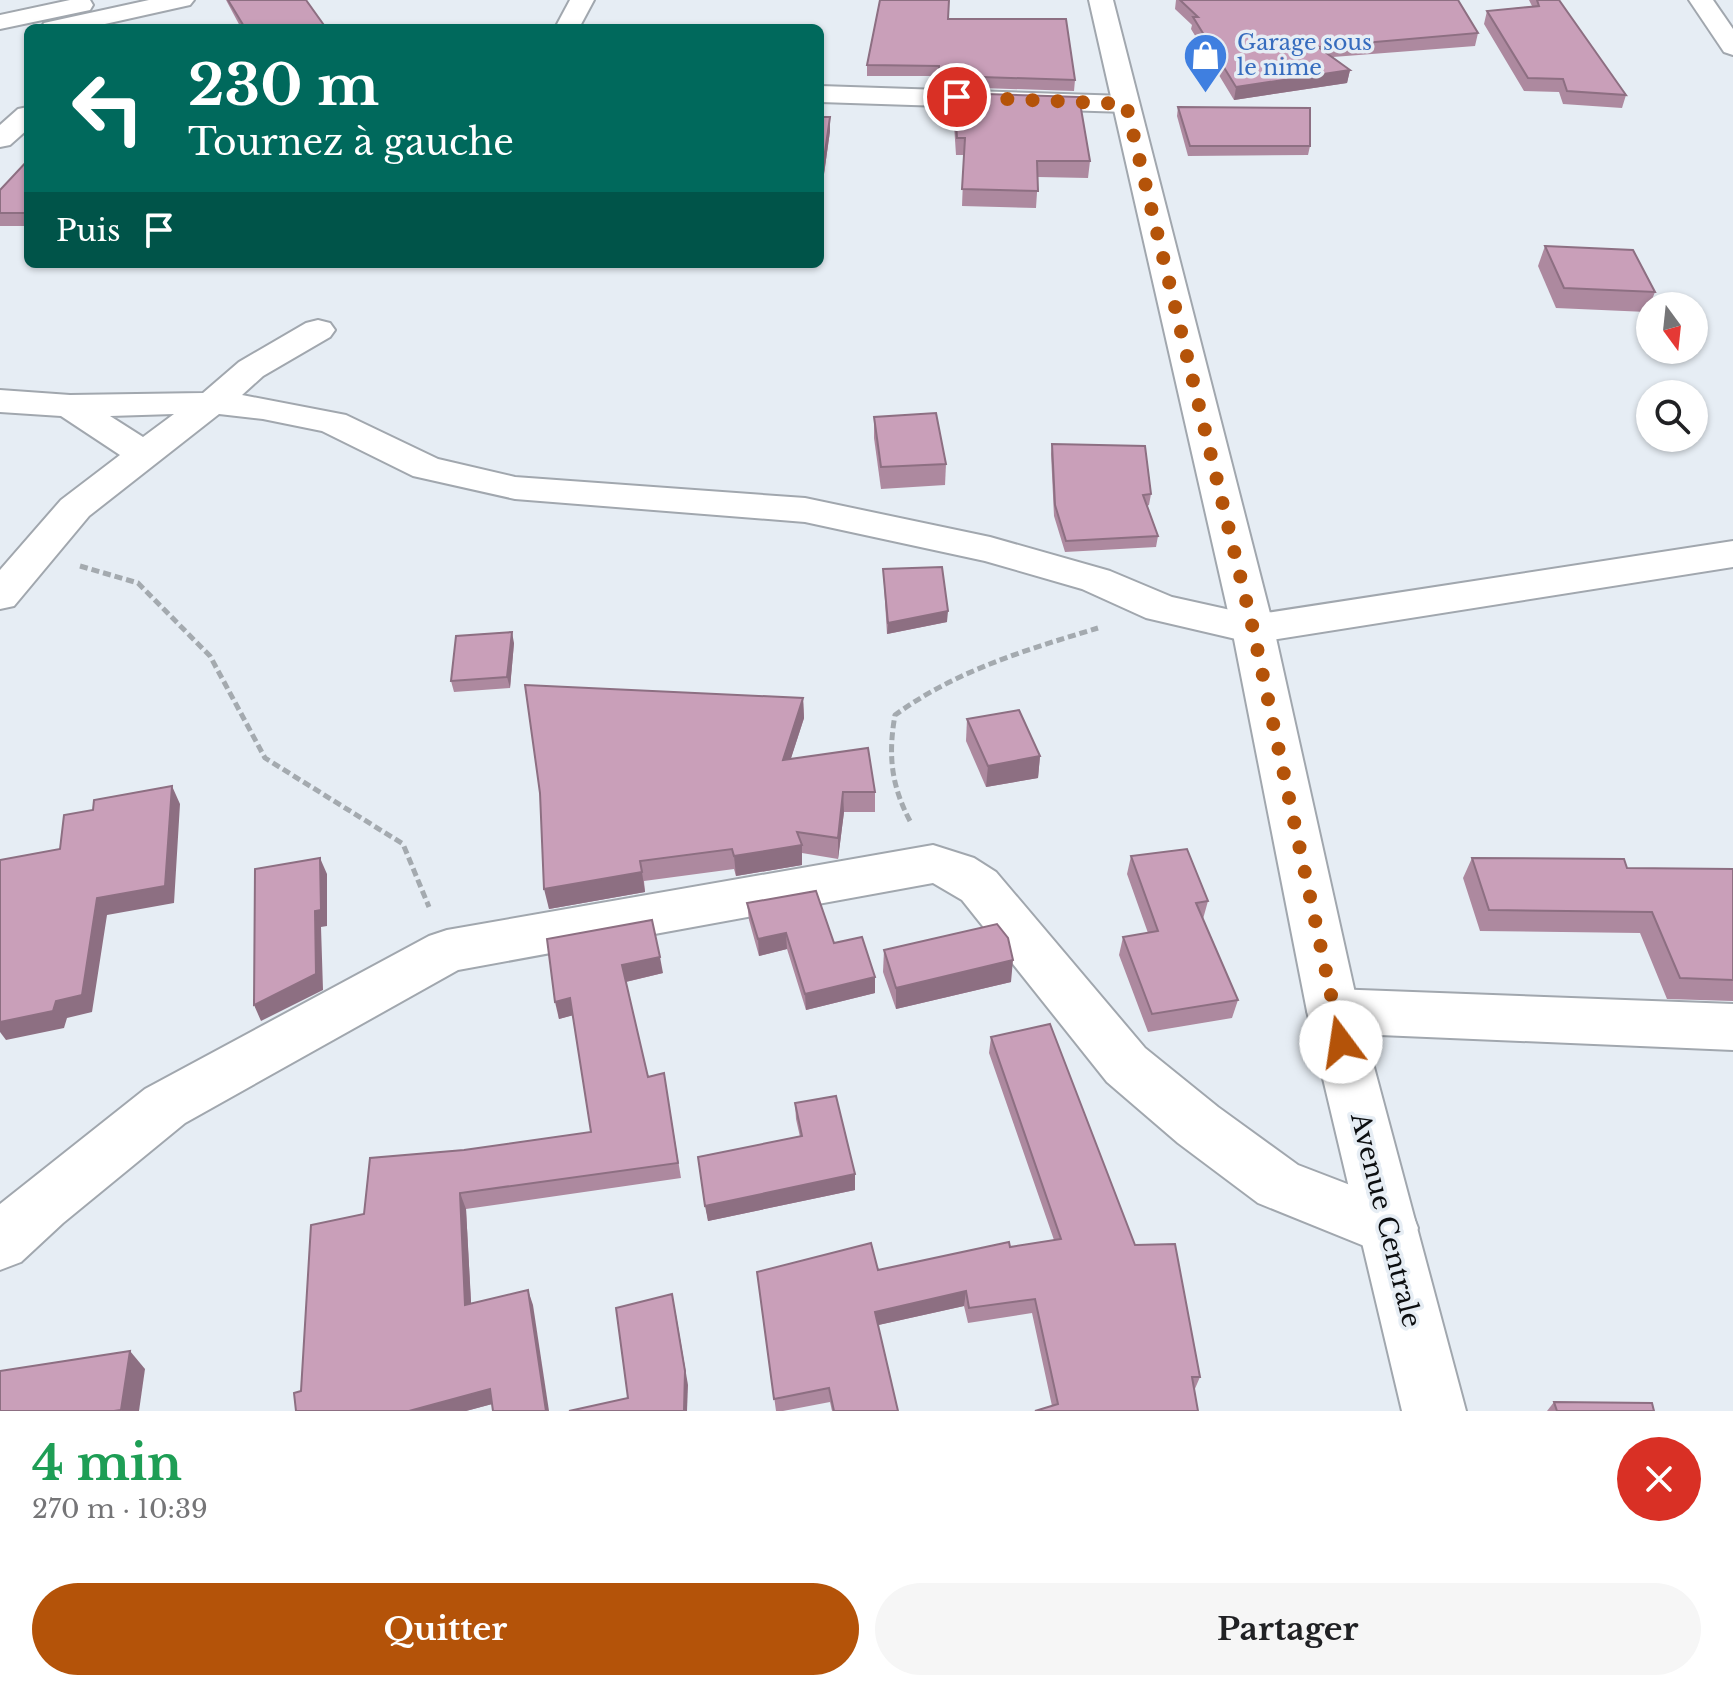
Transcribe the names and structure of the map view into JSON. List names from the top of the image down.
{
  "streets": {
    "main road": ["Avenue Centrale"]
  },
  "places": {
    "shop": ["Garage sous le nime"]
  },
  "north": "bottom",
  "page": {
    "turn": ["230 m", "Tournez à gauche"],
    "then": "Puis",
    "heading": ["4 min", "270 m · 10:39"],
    "buttons": ["Quitter", "Partager"]
  }
}
